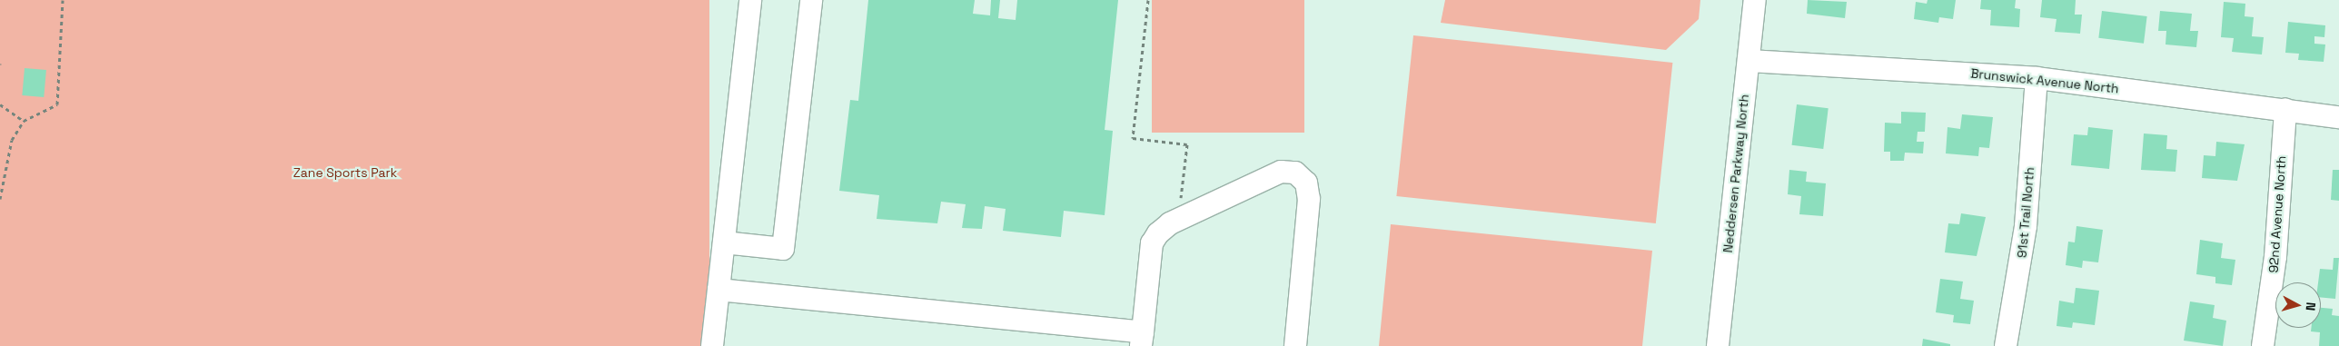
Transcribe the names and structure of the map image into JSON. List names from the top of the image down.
{
  "streets": {
    "street": [
      "Brunswick Avenue North",
      "Neddersen Parkway North",
      "91st Trail North",
      "92nd Avenue North"
    ]
  },
  "crossings": [
    ["Brunswick Avenue North", "Neddersen Parkway North"],
    ["Brunswick Avenue North", "91st Trail North"],
    ["Brunswick Avenue North", "92nd Avenue North"]
  ],
  "parks": ["Zane Sports Park"],
  "north": "right"
}
